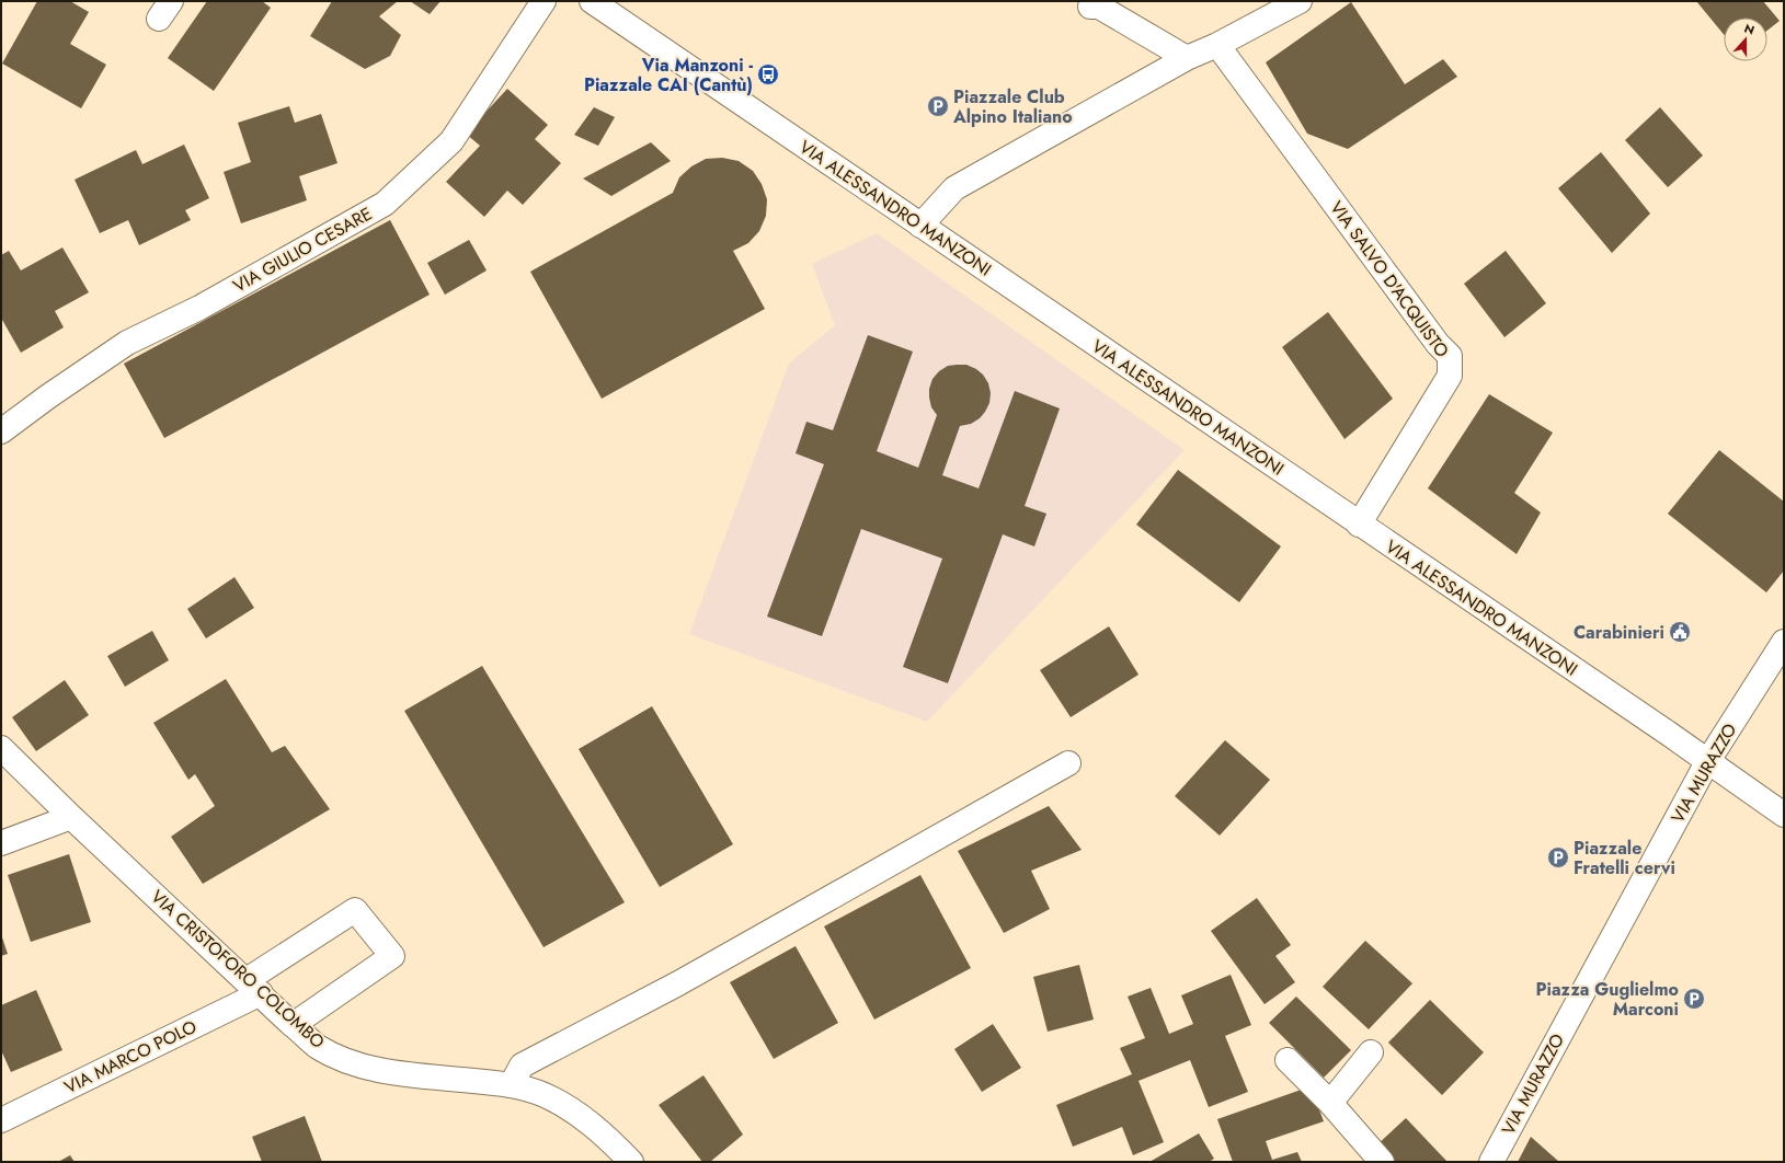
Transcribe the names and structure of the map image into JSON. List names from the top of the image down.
{
  "streets": {
    "street": [
      "VIA ALESSANDRO MANZONI",
      "VIA GIULIO CESARE",
      "VIA SALVO D'ACQUISTO",
      "VIA MURAZZO",
      "VIA CRISTOFORO COLOMBO",
      "VIA MARCO POLO"
    ]
  },
  "crossings": [
    ["VIA ALESSANDRO MANZONI", "VIA SALVO D'ACQUISTO"],
    ["VIA ALESSANDRO MANZONI", "VIA MURAZZO"],
    ["VIA CRISTOFORO COLOMBO", "VIA MARCO POLO"]
  ],
  "places": {
    "bus stop": ["Via Manzoni - Piazzale CAI (Cantù)"],
    "parking": ["Piazzale Club Alpino Italiano", "Piazzale Fratelli cervi", "Piazza Guglielmo Marconi"],
    "public building": ["Carabinieri"]
  },
  "north": "top"
}
